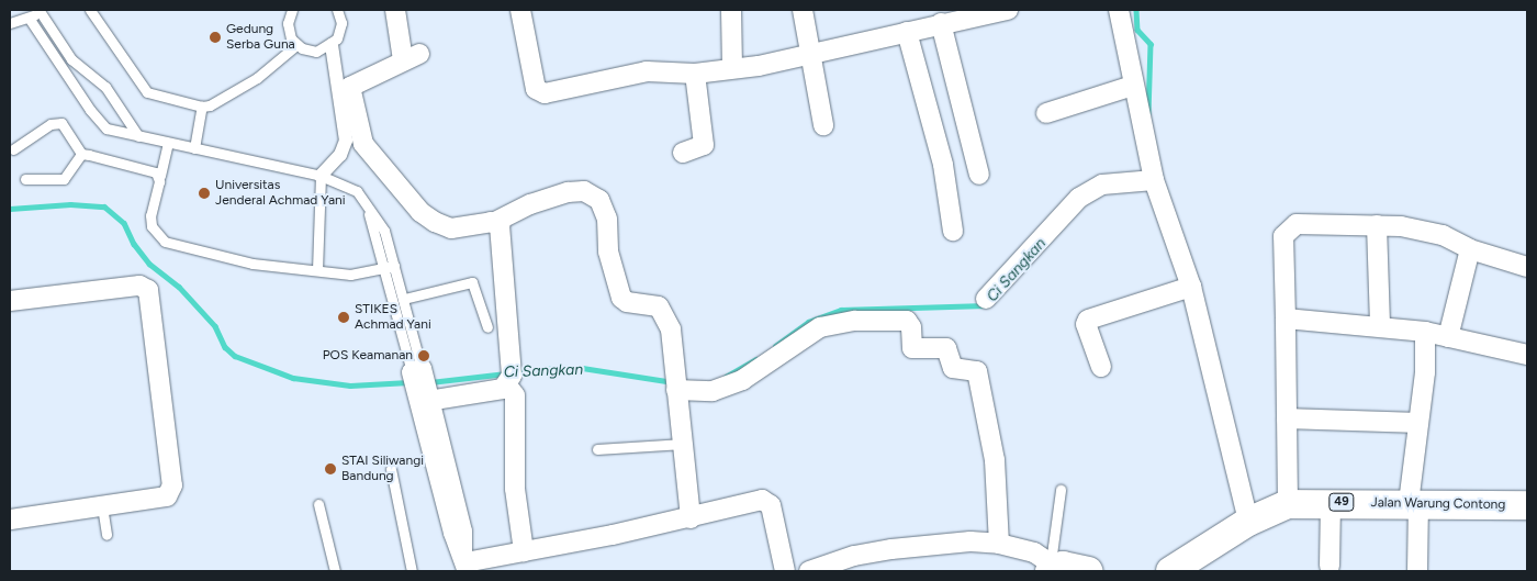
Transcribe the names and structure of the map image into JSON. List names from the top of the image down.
{
  "streets": {
    "main road": ["49", "Jalan Warung Contong"]
  },
  "water": ["Ci Sangkan"],
  "places": [
    "Gedung Serba Guna",
    "Universitas Jenderal Achmad Yani",
    "STIKES Achmad Yani",
    "POS Keamanan",
    "STAI Siliwangi Bandung"
  ]
}
